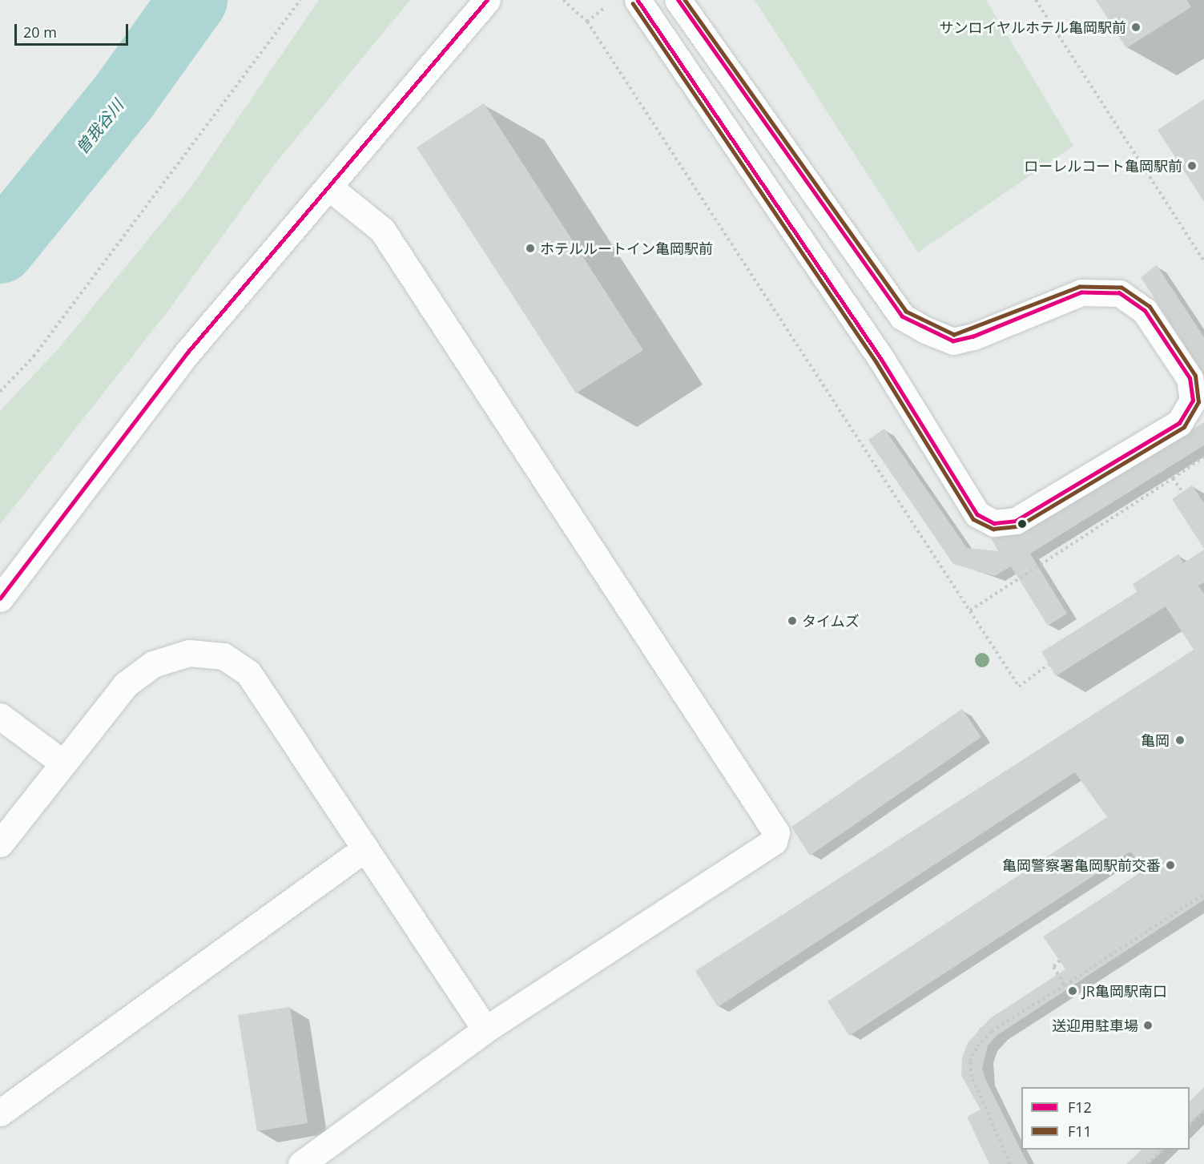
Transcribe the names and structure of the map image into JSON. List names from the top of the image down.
{
  "water": ["曽我谷川"],
  "places": [
    "サンロイヤルホテル亀岡駅前",
    "ローレルコート亀岡駅前",
    "ホテルルートイン亀岡駅前",
    "タイムズ",
    "亀岡",
    "亀岡警察署亀岡駅前交番",
    "JR亀岡駅南口",
    "送迎用駐車場"
  ],
  "lines": ["transit line F12", "transit line F11"],
  "legend": ["F12", "F11"],
  "scale_bar": "20 m"
}
